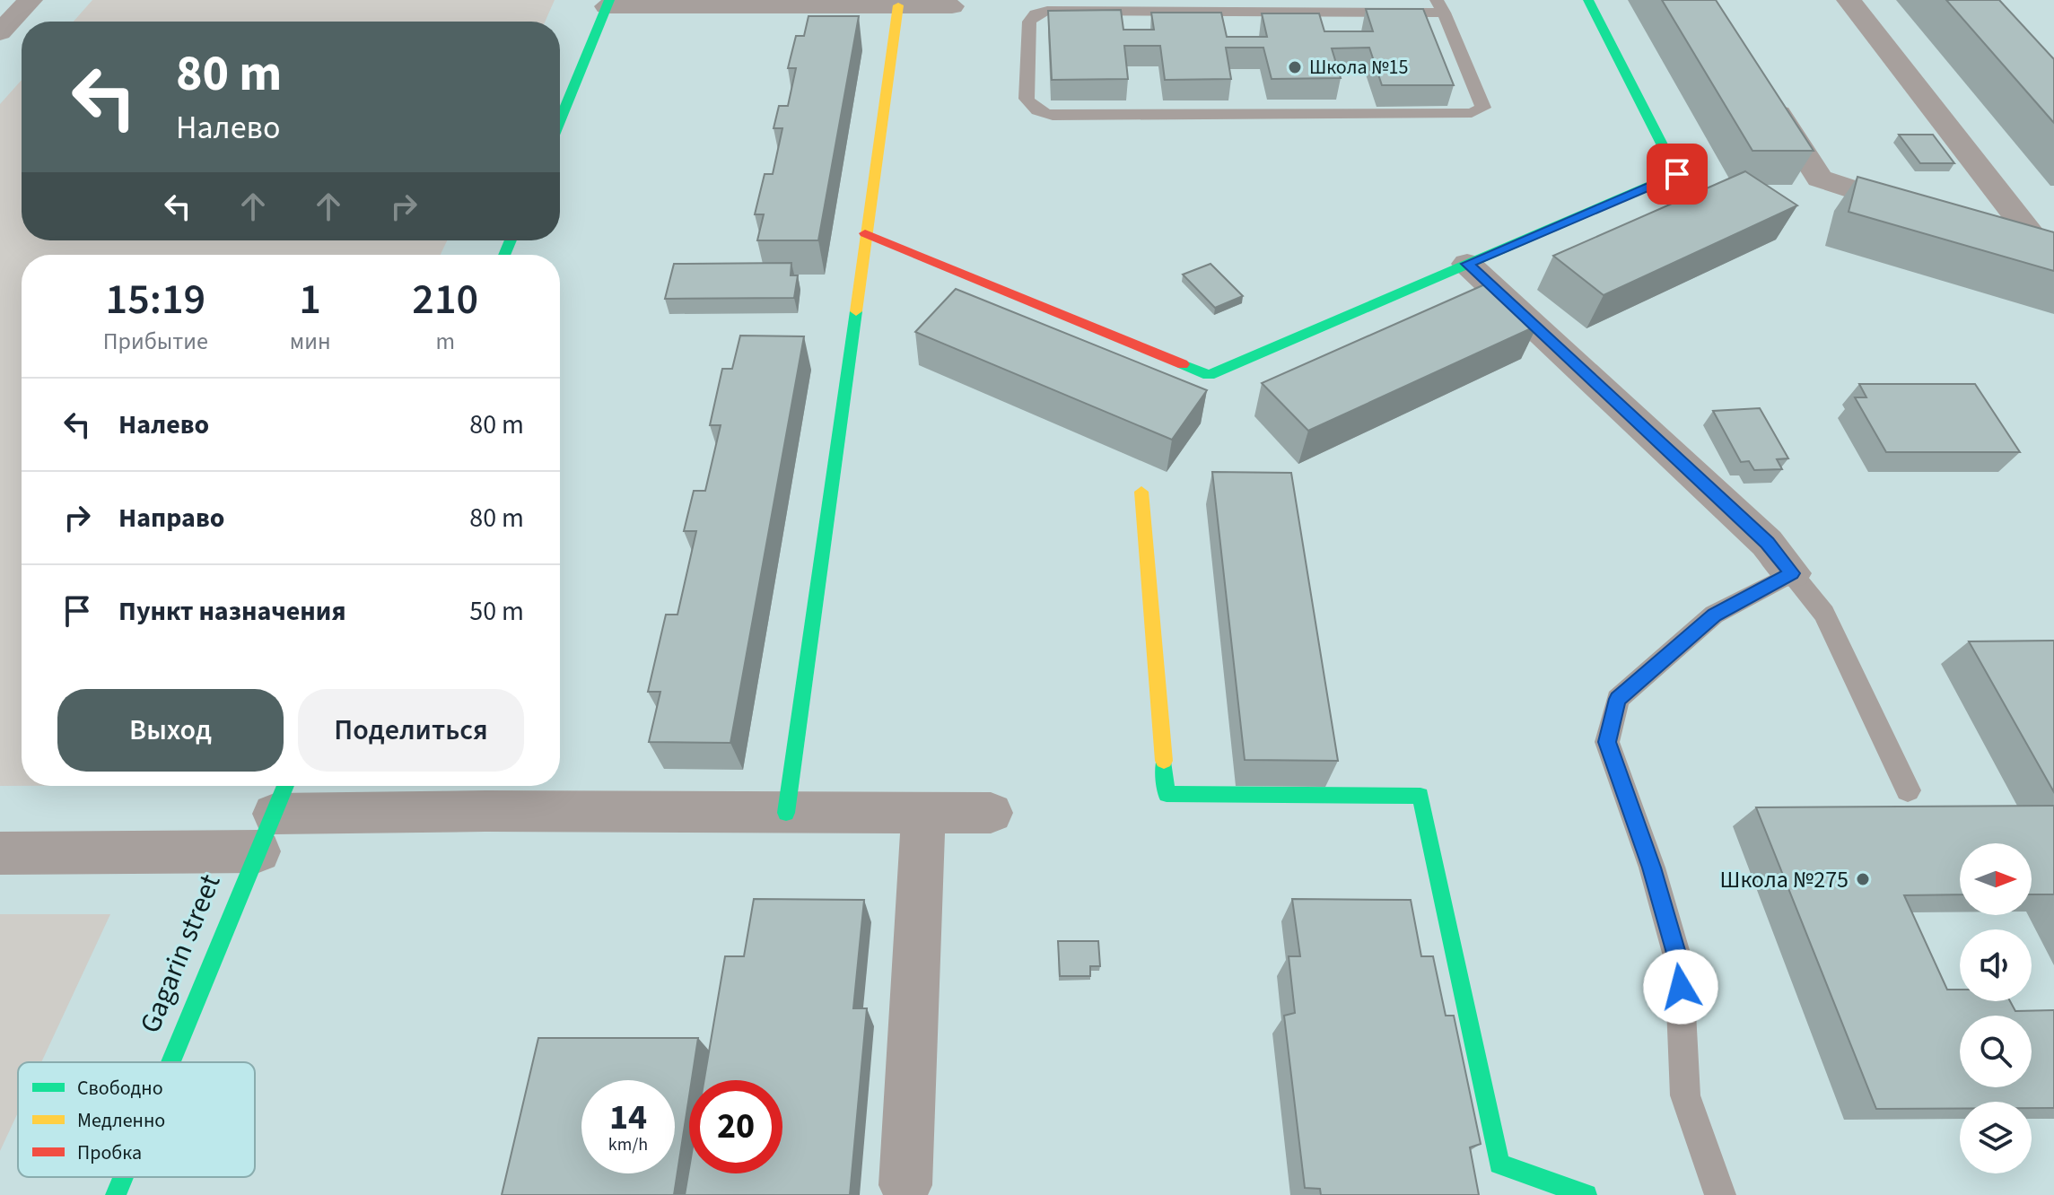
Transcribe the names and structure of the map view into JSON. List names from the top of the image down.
{
  "streets": {
    "street": ["Gagarin street"]
  },
  "places": ["Школа №15", "Школа №275"],
  "legend": ["Свободно", "Медленно", "Пробка"],
  "north": "right",
  "page": {
    "turn": ["80 m", "Налево"],
    "eta": [
      "15:19",
      "Прибытие",
      "1",
      "мин",
      "210",
      "m"
    ],
    "list": [
      {
        "name": "Налево",
        "value": "80 m"
      },
      {
        "name": "Направо",
        "value": "80 m"
      },
      {
        "name": "Пункт назначения",
        "value": "50 m"
      }
    ],
    "buttons": ["Выход", "Поделиться"],
    "speed": "14 km/h",
    "limit": "20"
  }
}
